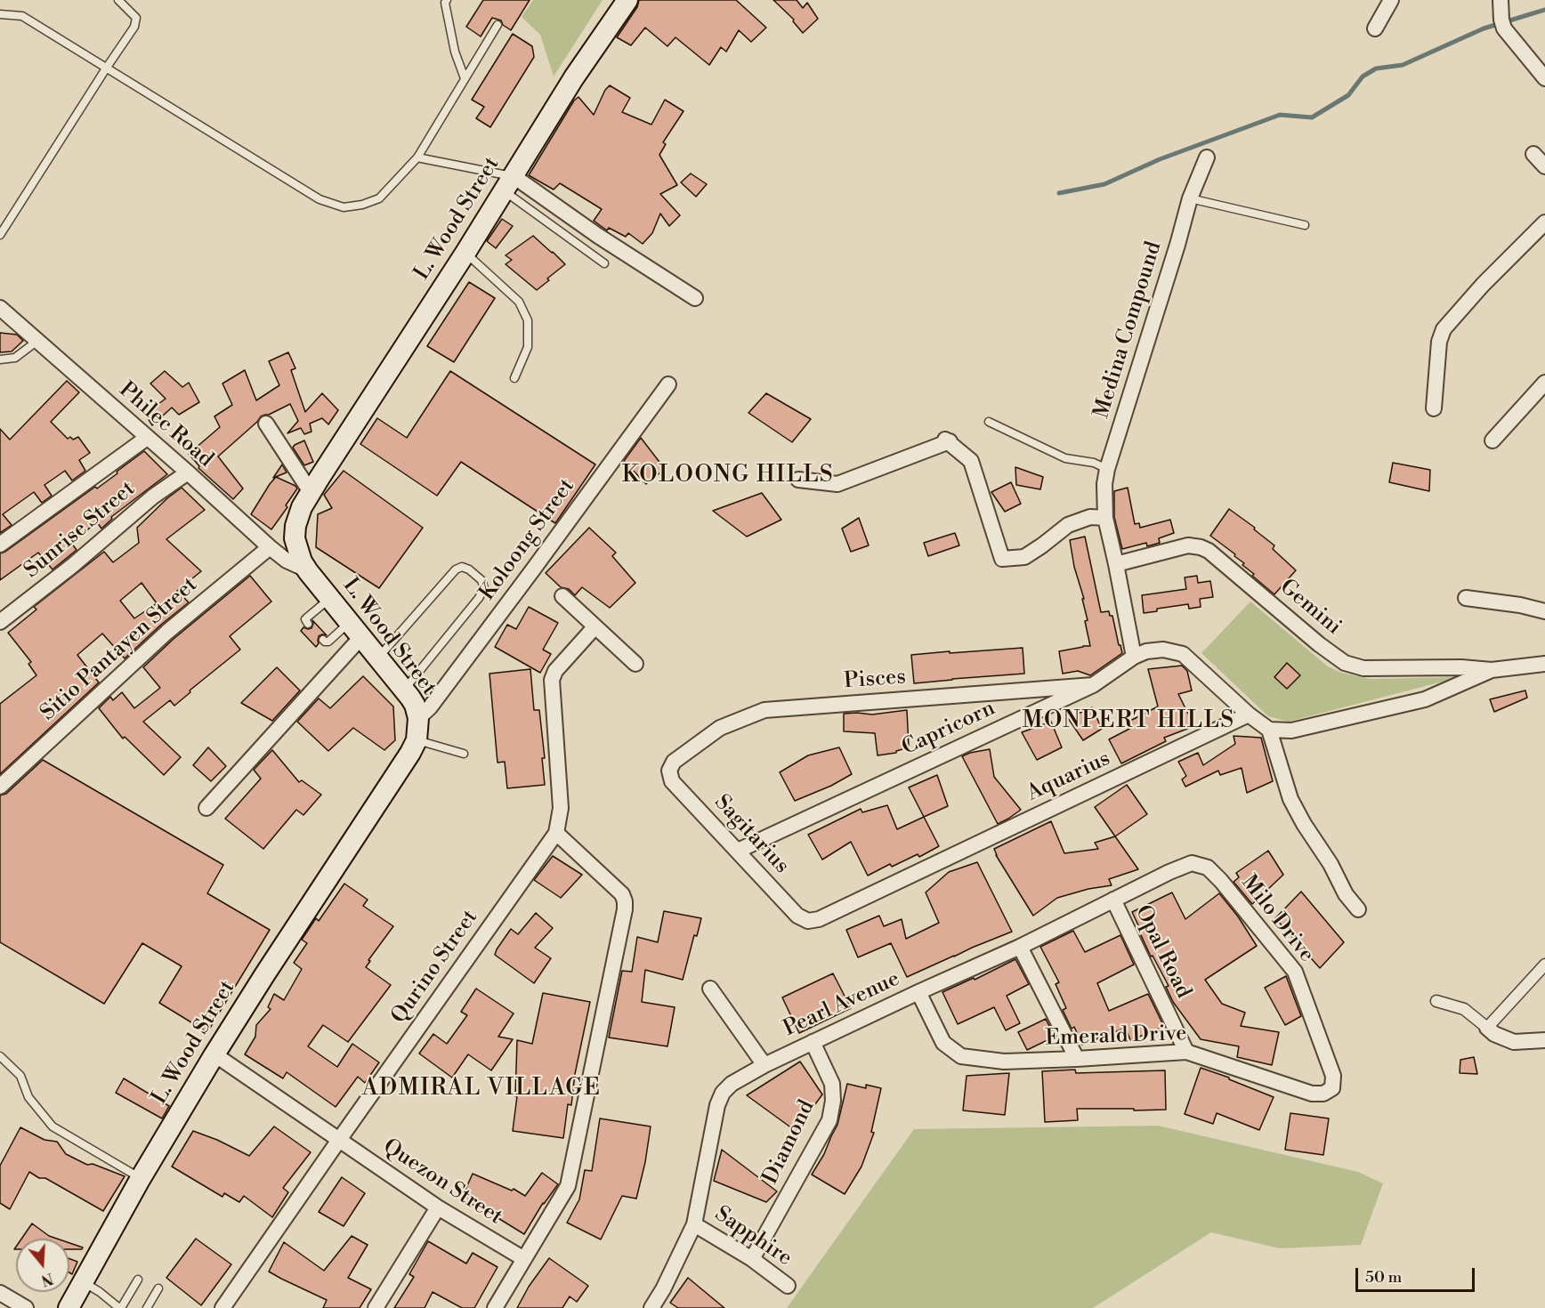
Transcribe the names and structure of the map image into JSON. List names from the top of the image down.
{
  "streets": {
    "main road": ["L. Wood Street"],
    "street": [
      "Medina Compound",
      "Philec Road",
      "Sunrise Street",
      "Koloong Street",
      "Gemini",
      "Sitio Pantayen Street",
      "Pisces",
      "Capricorn",
      "Aquarius",
      "Sagitarius",
      "Milo Drive",
      "Opal Road",
      "Qurino Street",
      "Pearl Avenue",
      "Emerald Drive",
      "Diamond",
      "Quezon Street",
      "Sapphire"
    ]
  },
  "crossings": [
    ["L. Wood Street", "Philec Road"],
    ["L. Wood Street", "Koloong Street"],
    ["L. Wood Street", "Quezon Street"],
    ["Philec Road", "Sunrise Street"],
    ["Philec Road", "Sitio Pantayen Street"],
    ["Pisces", "Capricorn"],
    ["Pisces", "Sagitarius"],
    ["Capricorn", "Aquarius"],
    ["Capricorn", "Sagitarius"],
    ["Aquarius", "Sagitarius"],
    ["Milo Drive", "Pearl Avenue"],
    ["Milo Drive", "Emerald Drive"],
    ["Opal Road", "Pearl Avenue"],
    ["Opal Road", "Emerald Drive"],
    ["Qurino Street", "Quezon Street"],
    ["Pearl Avenue", "Emerald Drive"],
    ["Pearl Avenue", "Diamond"],
    ["Pearl Avenue", "Sapphire"],
    ["Diamond", "Sapphire"]
  ],
  "districts": ["KOLOONG HILLS", "MONPERT HILLS", "ADMIRAL VILLAGE"],
  "scale_bar": "50 m",
  "north": "bottom"
}
